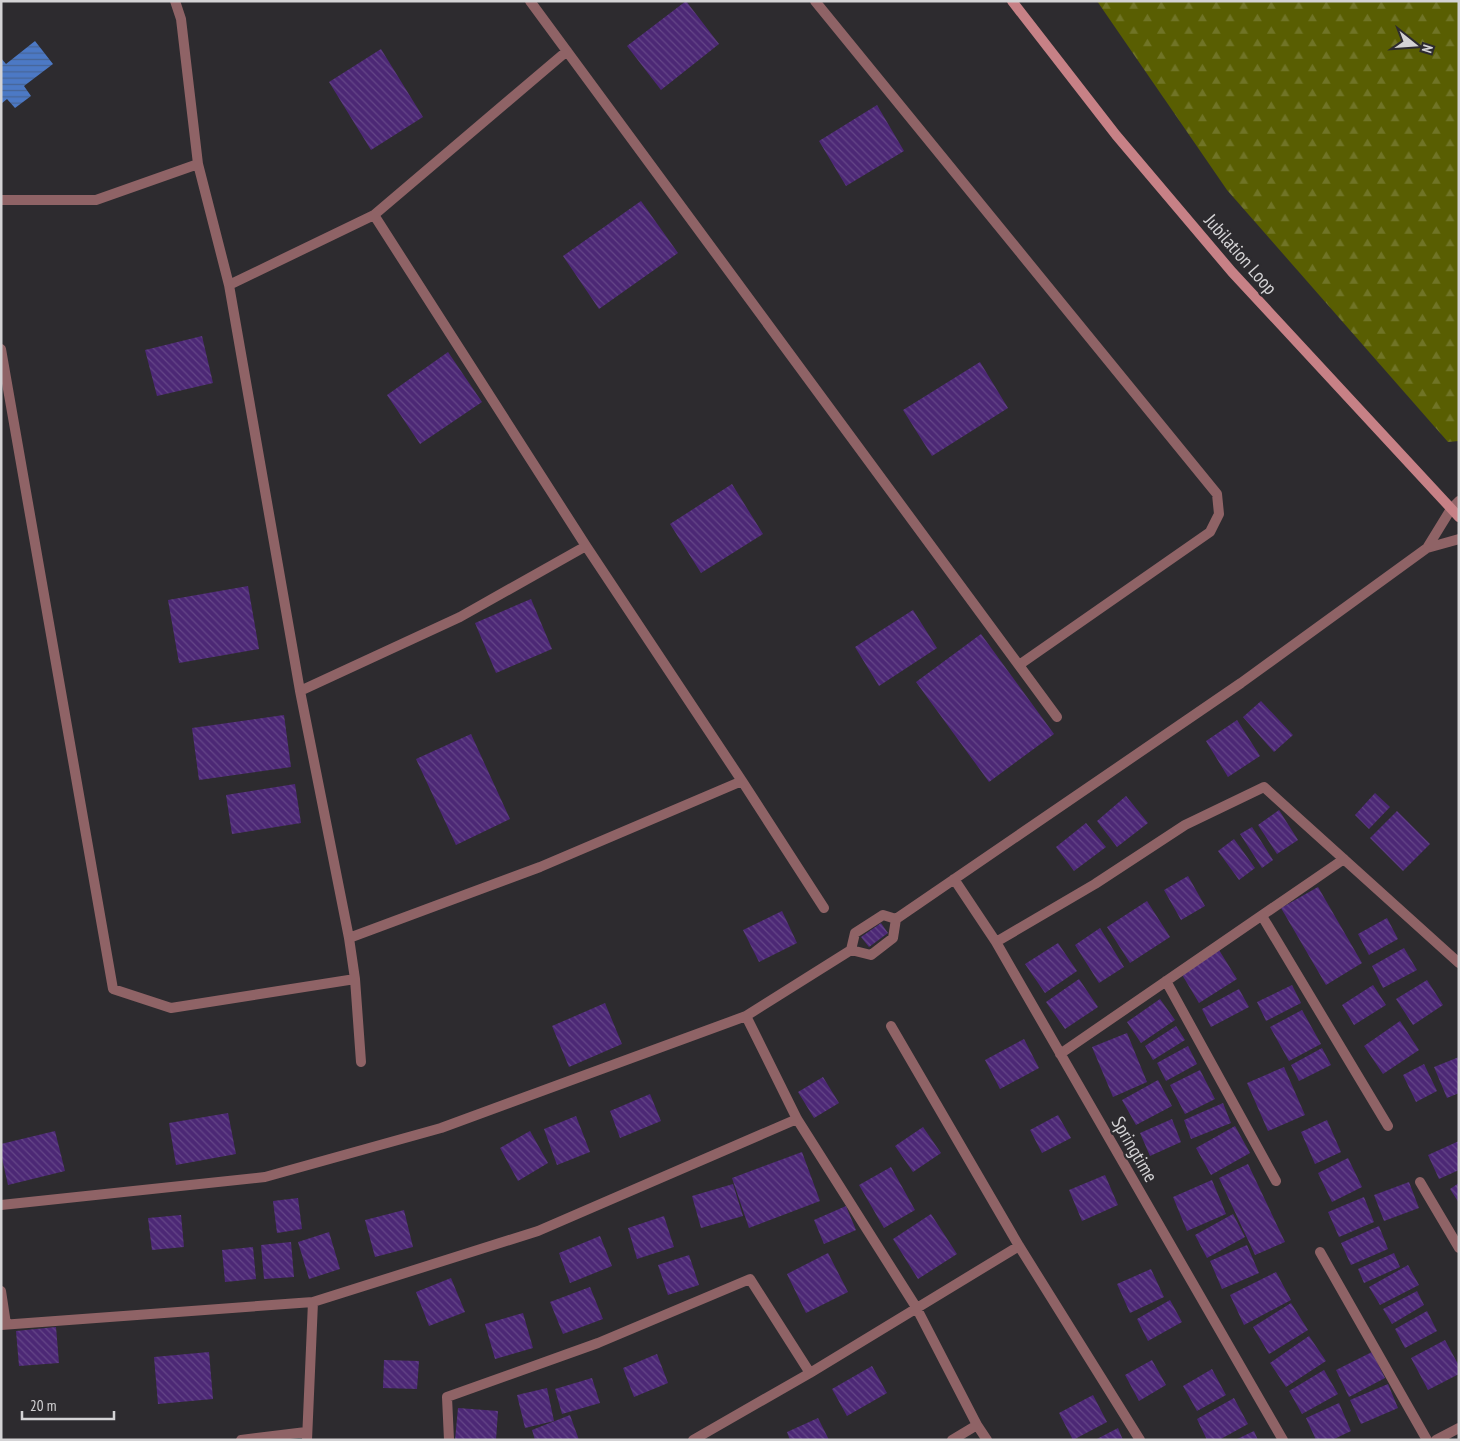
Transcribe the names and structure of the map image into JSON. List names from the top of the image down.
{
  "streets": {
    "main road": ["Jubilation Loop"],
    "street": ["Springtime"]
  },
  "scale_bar": "20 m",
  "north": "right"
}
